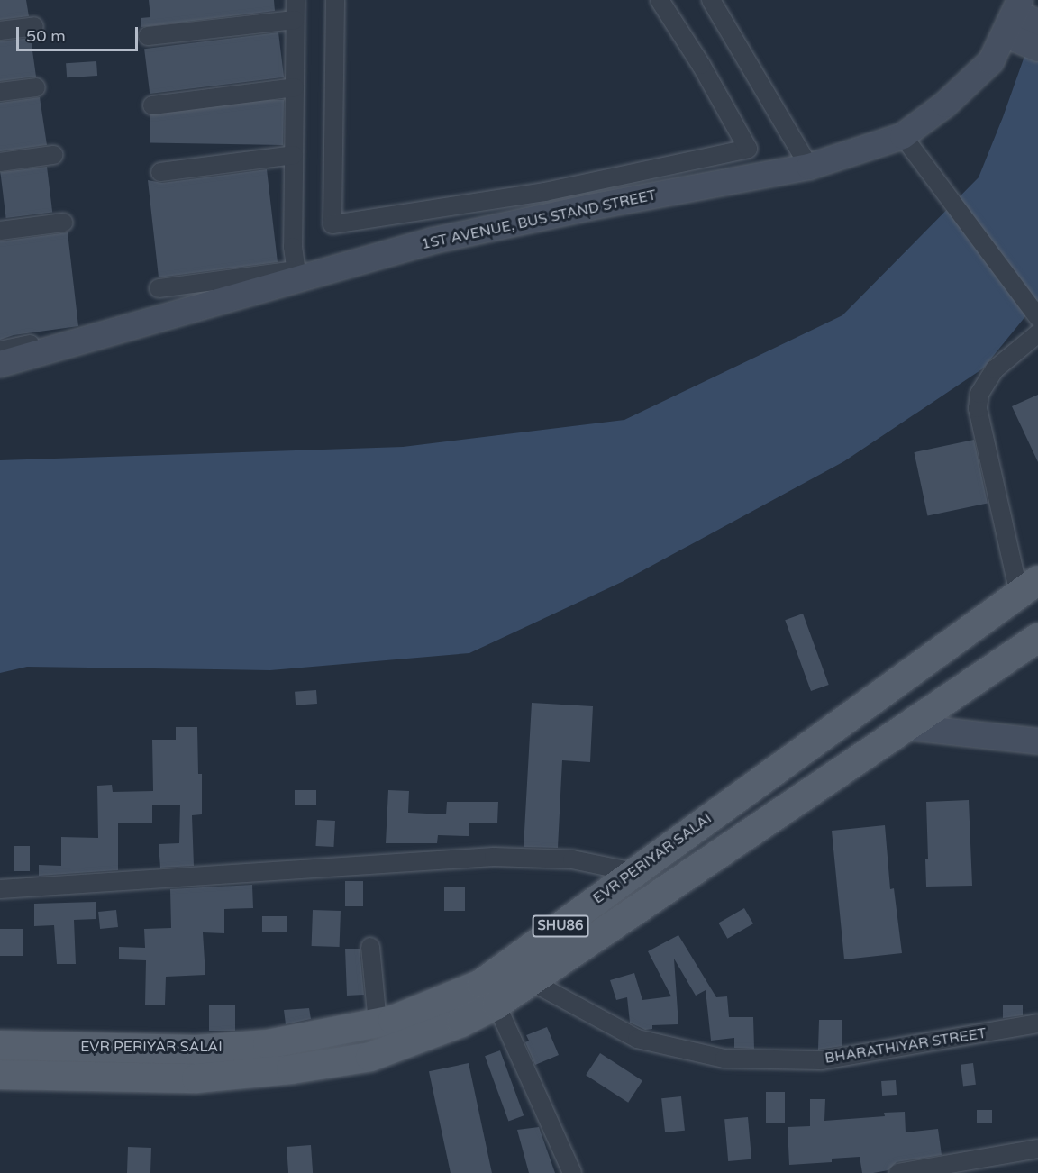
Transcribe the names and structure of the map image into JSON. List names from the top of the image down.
{
  "streets": {
    "main road": ["EVR PERIYAR SALAI", "SHU86"],
    "street": ["1ST AVENUE, BUS STAND STREET", "BHARATHIYAR STREET"]
  },
  "crossings": [
    ["EVR PERIYAR SALAI", "BHARATHIYAR STREET"]
  ],
  "scale_bar": "50 m"
}
